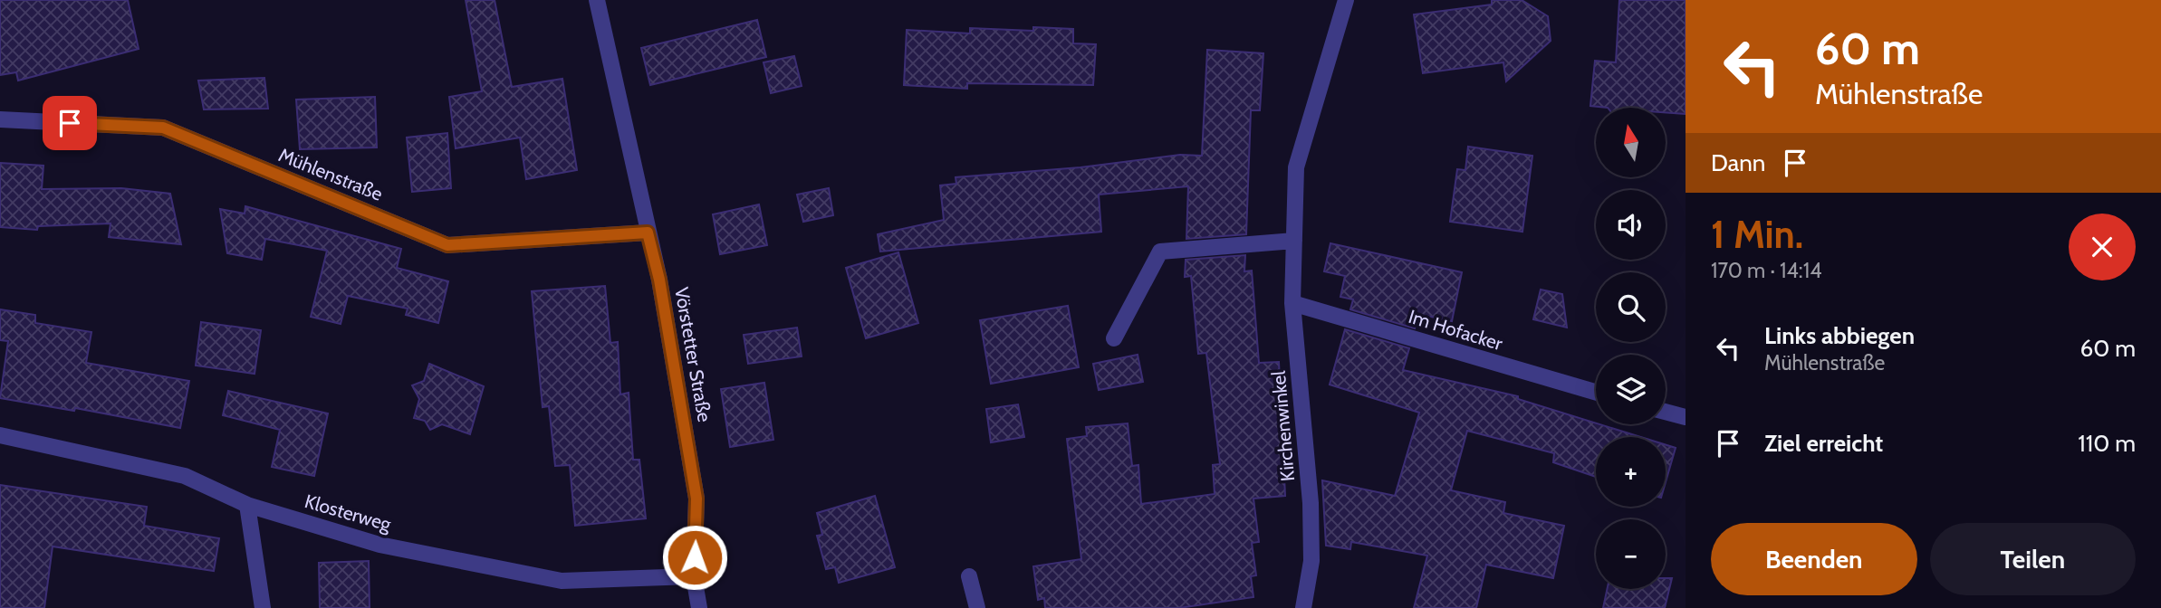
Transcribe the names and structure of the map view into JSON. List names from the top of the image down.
{
  "streets": {
    "street": [
      "Mühlenstraße",
      "Im Hofacker",
      "Vörstetter Straße",
      "Kirchenwinkel",
      "Klosterweg"
    ]
  },
  "crossings": [
    ["Mühlenstraße", "Vörstetter Straße"],
    ["Im Hofacker", "Kirchenwinkel"],
    ["Vörstetter Straße", "Klosterweg"]
  ],
  "north": "top",
  "page": {
    "turn": ["60 m", "Mühlenstraße"],
    "map_buttons": ["+", "−"],
    "then": "Dann",
    "heading": ["1 Min.", "170 m · 14:14"],
    "list": [
      {
        "name": "Links abbiegen",
        "note": "Mühlenstraße",
        "value": "60 m"
      },
      {
        "name": "Ziel erreicht",
        "value": "110 m"
      }
    ],
    "buttons": ["Beenden", "Teilen"]
  }
}
